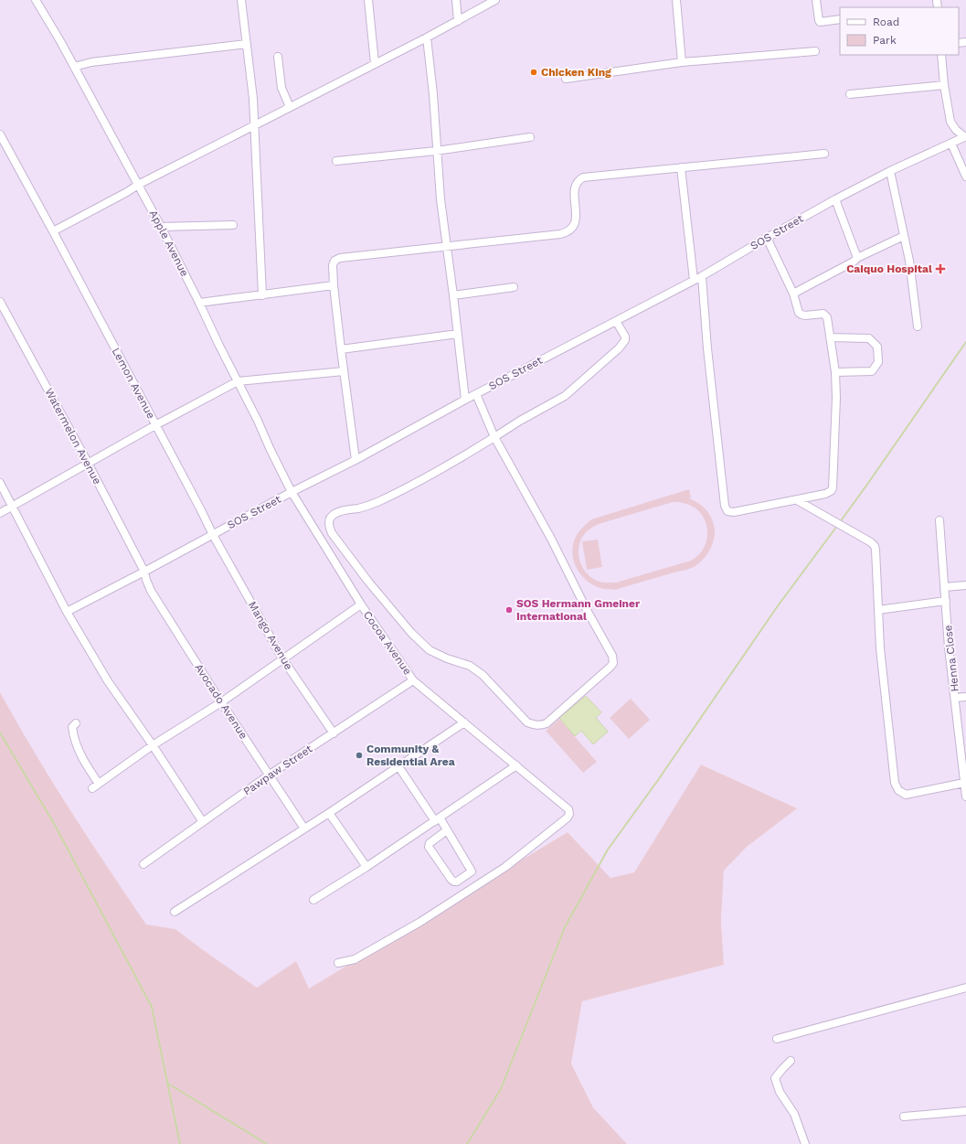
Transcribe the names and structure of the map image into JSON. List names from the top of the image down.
{
  "streets": {
    "street": [
      "SOS Street",
      "Apple Avenue",
      "Lemon Avenue",
      "Watermelon Avenue",
      "Mango Avenue",
      "Cocoa Avenue",
      "Henna Close",
      "Avocado Avenue",
      "Pawpaw Street"
    ]
  },
  "crossings": [
    ["SOS Street", "Apple Avenue"],
    ["SOS Street", "Lemon Avenue"],
    ["SOS Street", "Watermelon Avenue"],
    ["SOS Street", "Mango Avenue"],
    ["SOS Street", "Cocoa Avenue"],
    ["SOS Street", "Avocado Avenue"],
    ["Apple Avenue", "Cocoa Avenue"],
    ["Lemon Avenue", "Mango Avenue"],
    ["Watermelon Avenue", "Avocado Avenue"],
    ["Mango Avenue", "Pawpaw Street"],
    ["Cocoa Avenue", "Pawpaw Street"],
    ["Avocado Avenue", "Pawpaw Street"]
  ],
  "places": {
    "other": ["Chicken King", "SOS Hermann Gmeiner International", "Community & Residential Area"],
    "health": ["Caiquo Hospital"]
  },
  "legend": ["Road", "Park"]
}
